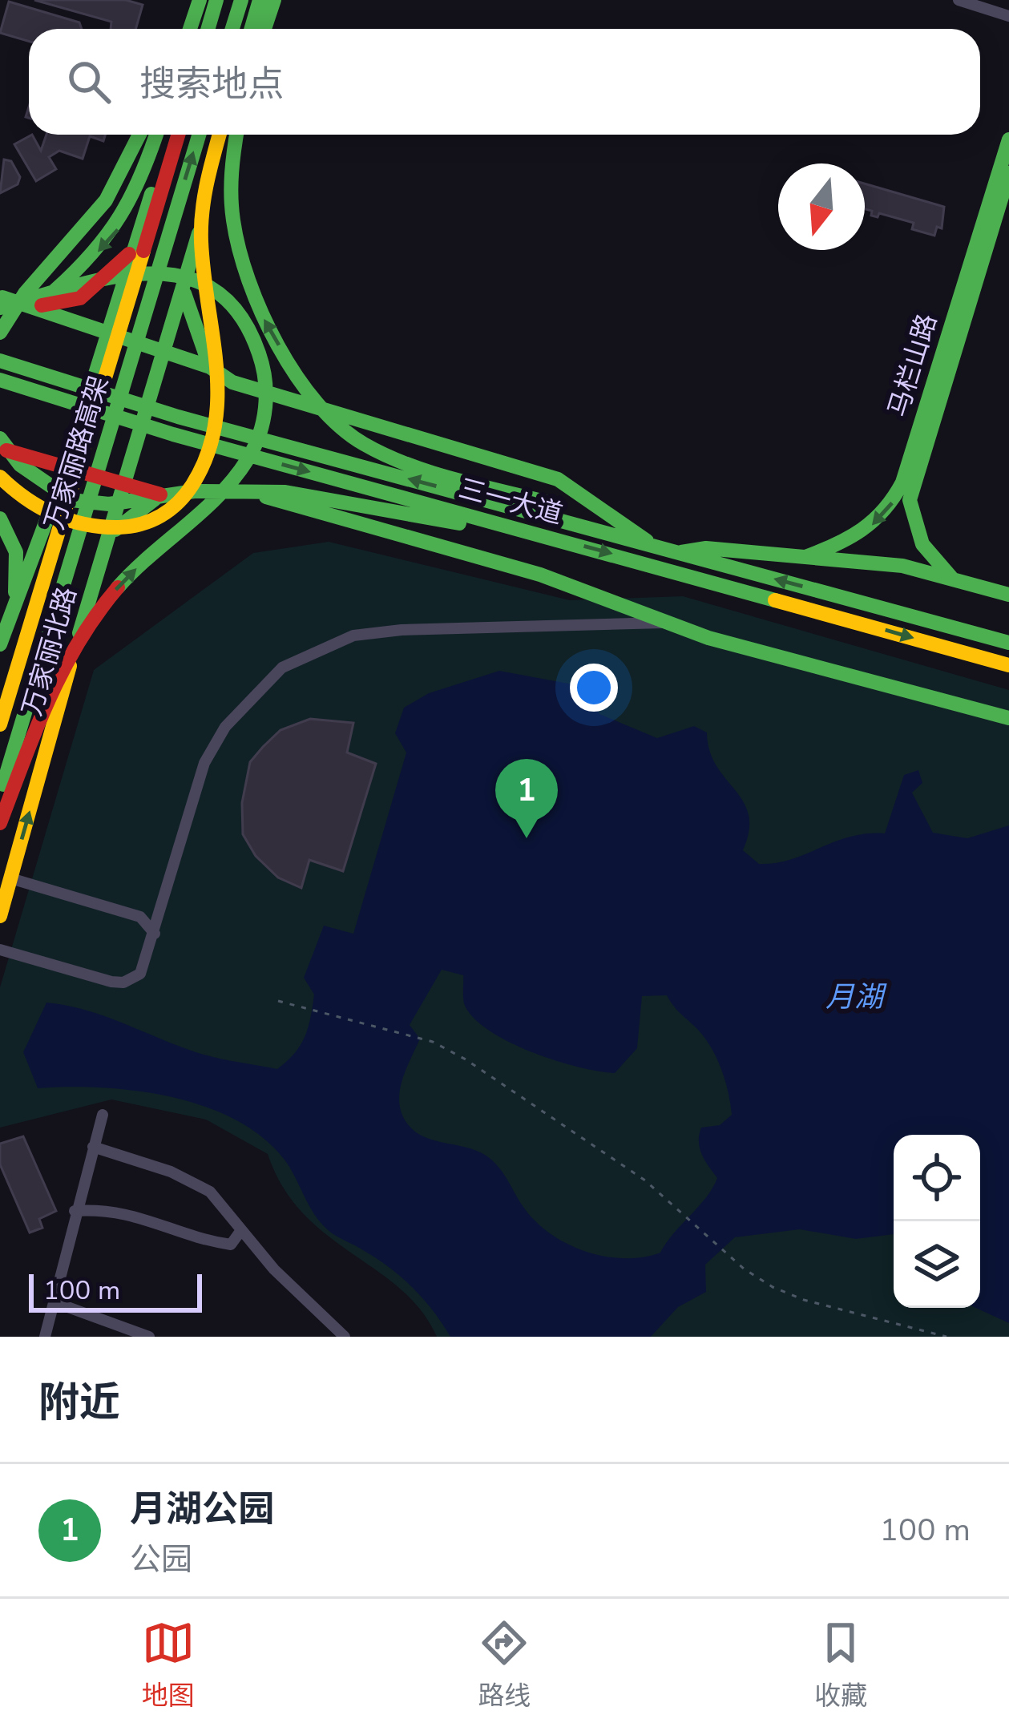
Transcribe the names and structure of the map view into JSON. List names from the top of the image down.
{
  "streets": {
    "main road": [
      "马栏山路",
      "万家丽路高架",
      "三一大道",
      "万家丽北路"
    ]
  },
  "one_way": ["马栏山路"],
  "water": ["月湖"],
  "scale_bar": "100 m",
  "north": "bottom",
  "page": {
    "search": "搜索地点",
    "pins": "1",
    "scale": "100 m",
    "heading": "附近",
    "list": [
      {
        "mark": "1",
        "name": "月湖公园",
        "note": "公园",
        "value": "100 m"
      }
    ],
    "nav": ["地图", "路线", "收藏"]
  }
}
